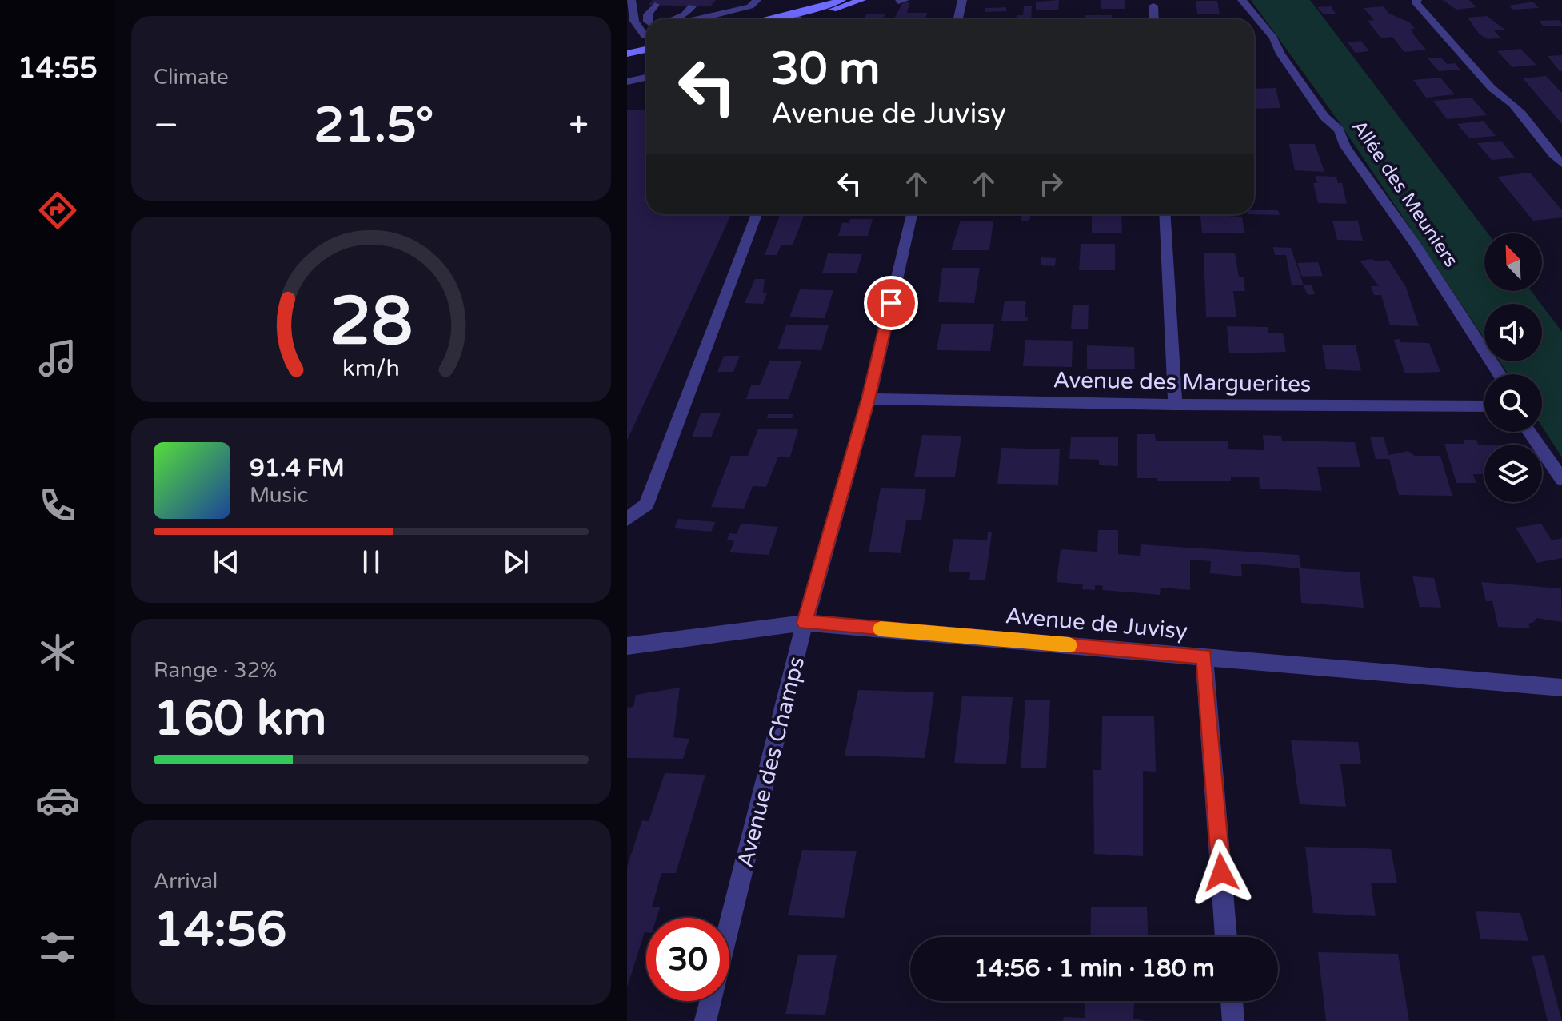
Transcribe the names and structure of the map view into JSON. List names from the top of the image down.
{
  "streets": {
    "street": [
      "Allée des Meuniers",
      "Avenue des Marguerites",
      "Avenue de Juvisy",
      "Avenue des Champs"
    ]
  },
  "crossings": [
    ["Avenue des Marguerites", "Avenue des Champs"],
    ["Avenue de Juvisy", "Avenue des Champs"]
  ],
  "north": "top left",
  "page": {
    "tabs": "14:55",
    "tile": [
      "Climate",
      ["Range · 32%", "160 km"],
      ["Arrival", "14:56"]
    ],
    "turn": ["30 m", "Avenue de Juvisy"],
    "heat": ["−", "21.5°", "+"],
    "song": ["91.4 FM", "Music"],
    "limit": "30",
    "trip": "14:56 · 1 min · 180 m",
    "gauge": ["28", "km/h"]
  }
}
